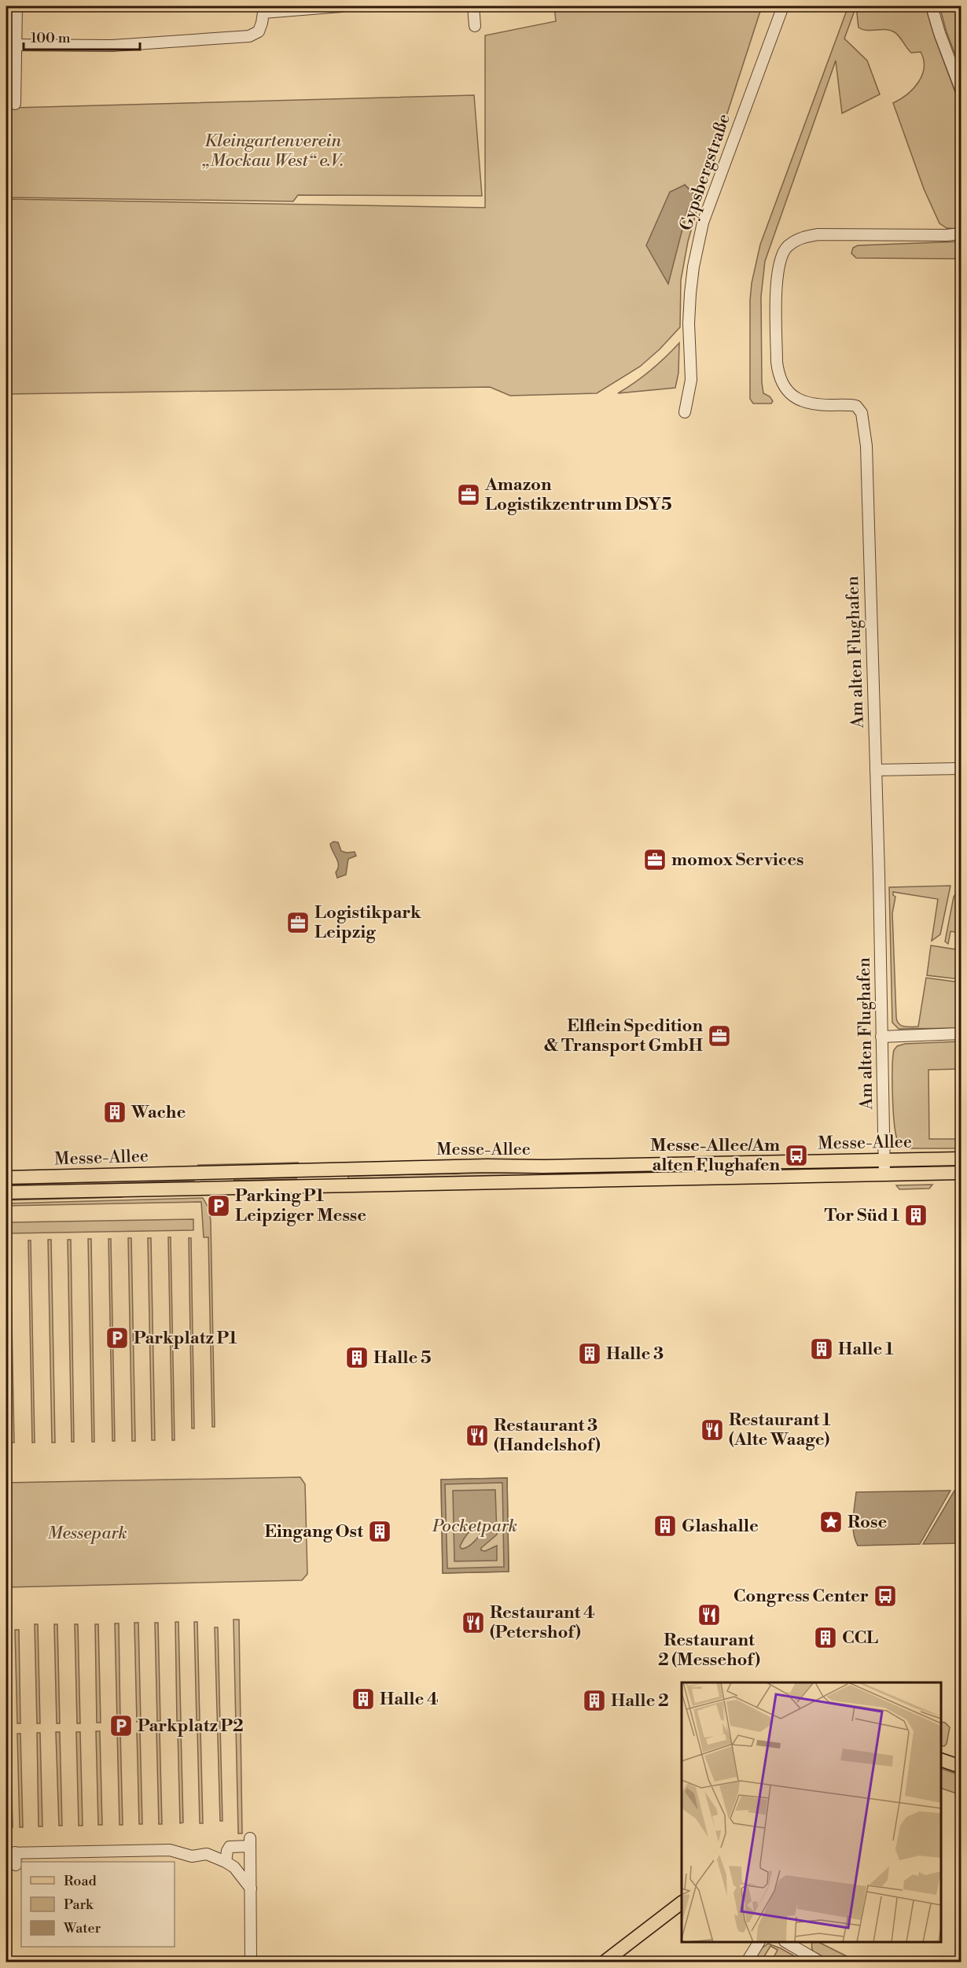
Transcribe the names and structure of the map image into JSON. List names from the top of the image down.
{
  "streets": {
    "main road": ["Messe-Allee"],
    "street": ["Gypsbergstraße", "Am alten Flughafen"]
  },
  "crossings": [
    ["Am alten Flughafen", "Messe-Allee"]
  ],
  "parks": ["Kleingartenverein „Mockau West“ e.V.", "Pocketpark", "Messepark"],
  "places": {
    "office": [
      "Amazon Logistikzentrum DSY5",
      "momox Services",
      "Logistikpark Leipzig",
      "Elflein Spedition & Transport GmbH"
    ],
    "building": [
      "Wache",
      "Tor Süd 1",
      "Halle 1",
      "Halle 3",
      "Halle 5",
      "Glashalle",
      "Eingang Ost",
      "CCL",
      "Halle 4",
      "Halle 2"
    ],
    "bus stop": ["Messe-Allee/Am alten Flughafen", "Congress Center"],
    "parking": ["Parking P1 Leipziger Messe", "Parkplatz P1", "Parkplatz P2"],
    "restaurant": [
      "Restaurant 1 (Alte Waage)",
      "Restaurant 3 (Handelshof)",
      "Restaurant 2 (Messehof)",
      "Restaurant 4 (Petershof)"
    ],
    "place": ["Rose"]
  },
  "legend": ["Road", "Park", "Water"],
  "scale_bar": "100 m"
}
